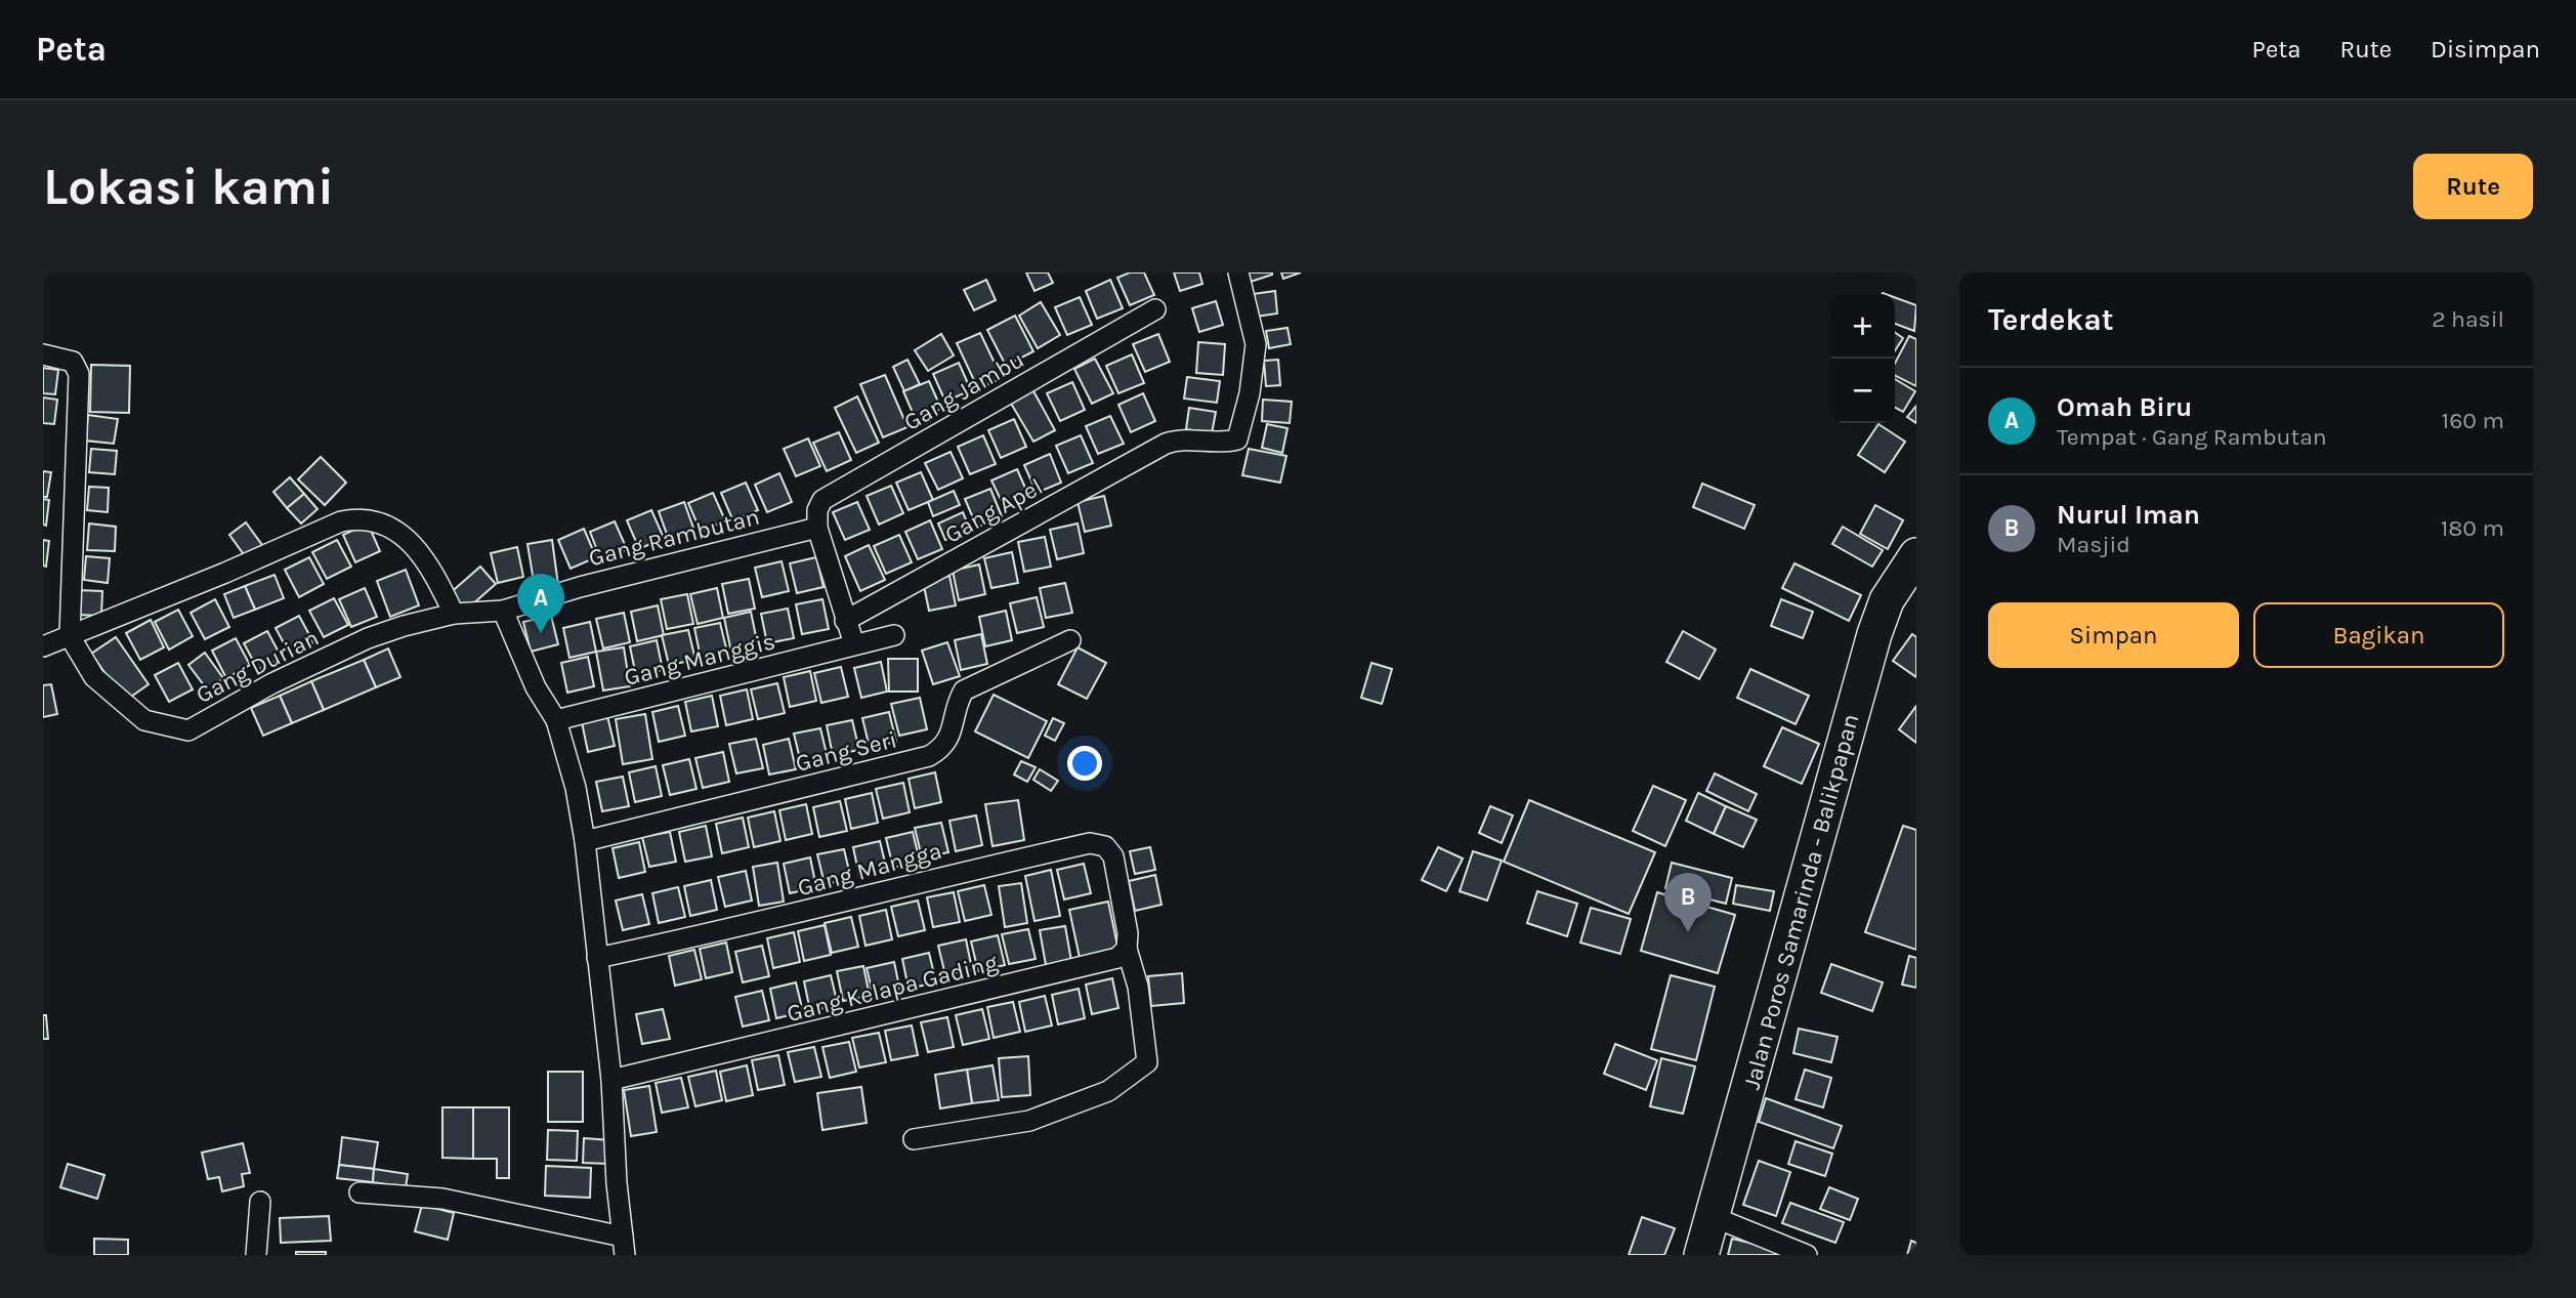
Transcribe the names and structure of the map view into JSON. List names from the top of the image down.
{
  "streets": {
    "highway": ["Jalan Poros Samarinda - Balikpapan"],
    "street": [
      "Gang Jambu",
      "Gang Apel",
      "Gang Rambutan",
      "Gang Manggis",
      "Gang Durian",
      "Gang Seri",
      "Gang Mangga",
      "Gang Kelapa Gading"
    ]
  },
  "crossings": [
    ["Gang Jambu", "Gang Rambutan"],
    ["Gang Rambutan", "Gang Durian"],
    ["Gang Mangga", "Gang Kelapa Gading"]
  ],
  "page": {
    "header": "Peta",
    "nav": ["Peta", "Rute", "Disimpan"],
    "buttons": [
      "Rute",
      ["Simpan", "Bagikan"]
    ],
    "title": "Lokasi kami",
    "heading": ["Terdekat", "2 hasil"],
    "map_buttons": ["+", "−"],
    "list": [
      {
        "mark": "A",
        "name": "Omah Biru",
        "note": "Tempat · Gang Rambutan",
        "value": "160 m"
      },
      {
        "mark": "B",
        "name": "Nurul Iman",
        "note": "Masjid",
        "value": "180 m"
      }
    ],
    "pins": ["A", "B"]
  }
}
